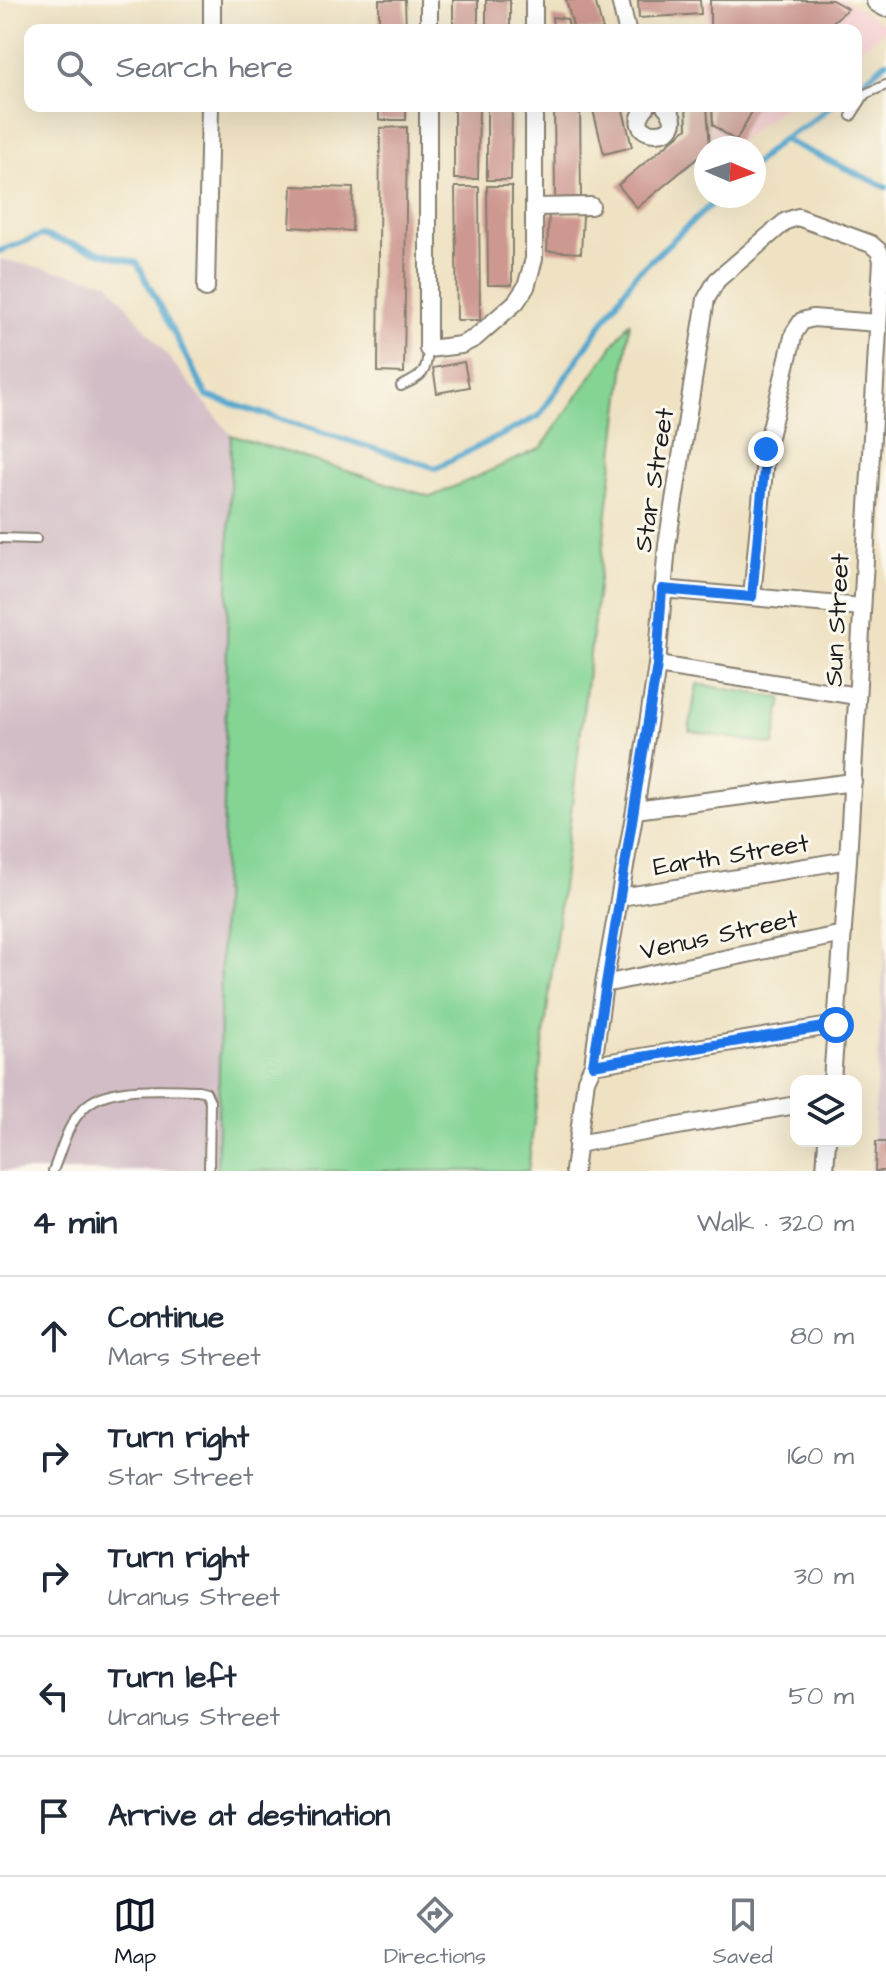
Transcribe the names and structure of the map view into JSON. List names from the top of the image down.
{
  "streets": {
    "street": [
      "Star Street",
      "Sun Street",
      "Earth Street",
      "Venus Street"
    ]
  },
  "crossings": [
    ["Star Street", "Sun Street"],
    ["Star Street", "Earth Street"],
    ["Star Street", "Venus Street"],
    ["Sun Street", "Earth Street"],
    ["Sun Street", "Venus Street"]
  ],
  "north": "right",
  "page": {
    "search": "Search here",
    "heading": ["4 min", "Walk · 320 m"],
    "list": [
      ["Continue", "Mars Street", "80 m"],
      ["Turn right", "Star Street", "160 m"],
      ["Turn right", "Uranus Street", "30 m"],
      ["Turn left", "Uranus Street", "50 m"],
      "Arrive at destination"
    ],
    "nav": ["Map", "Directions", "Saved"]
  }
}
